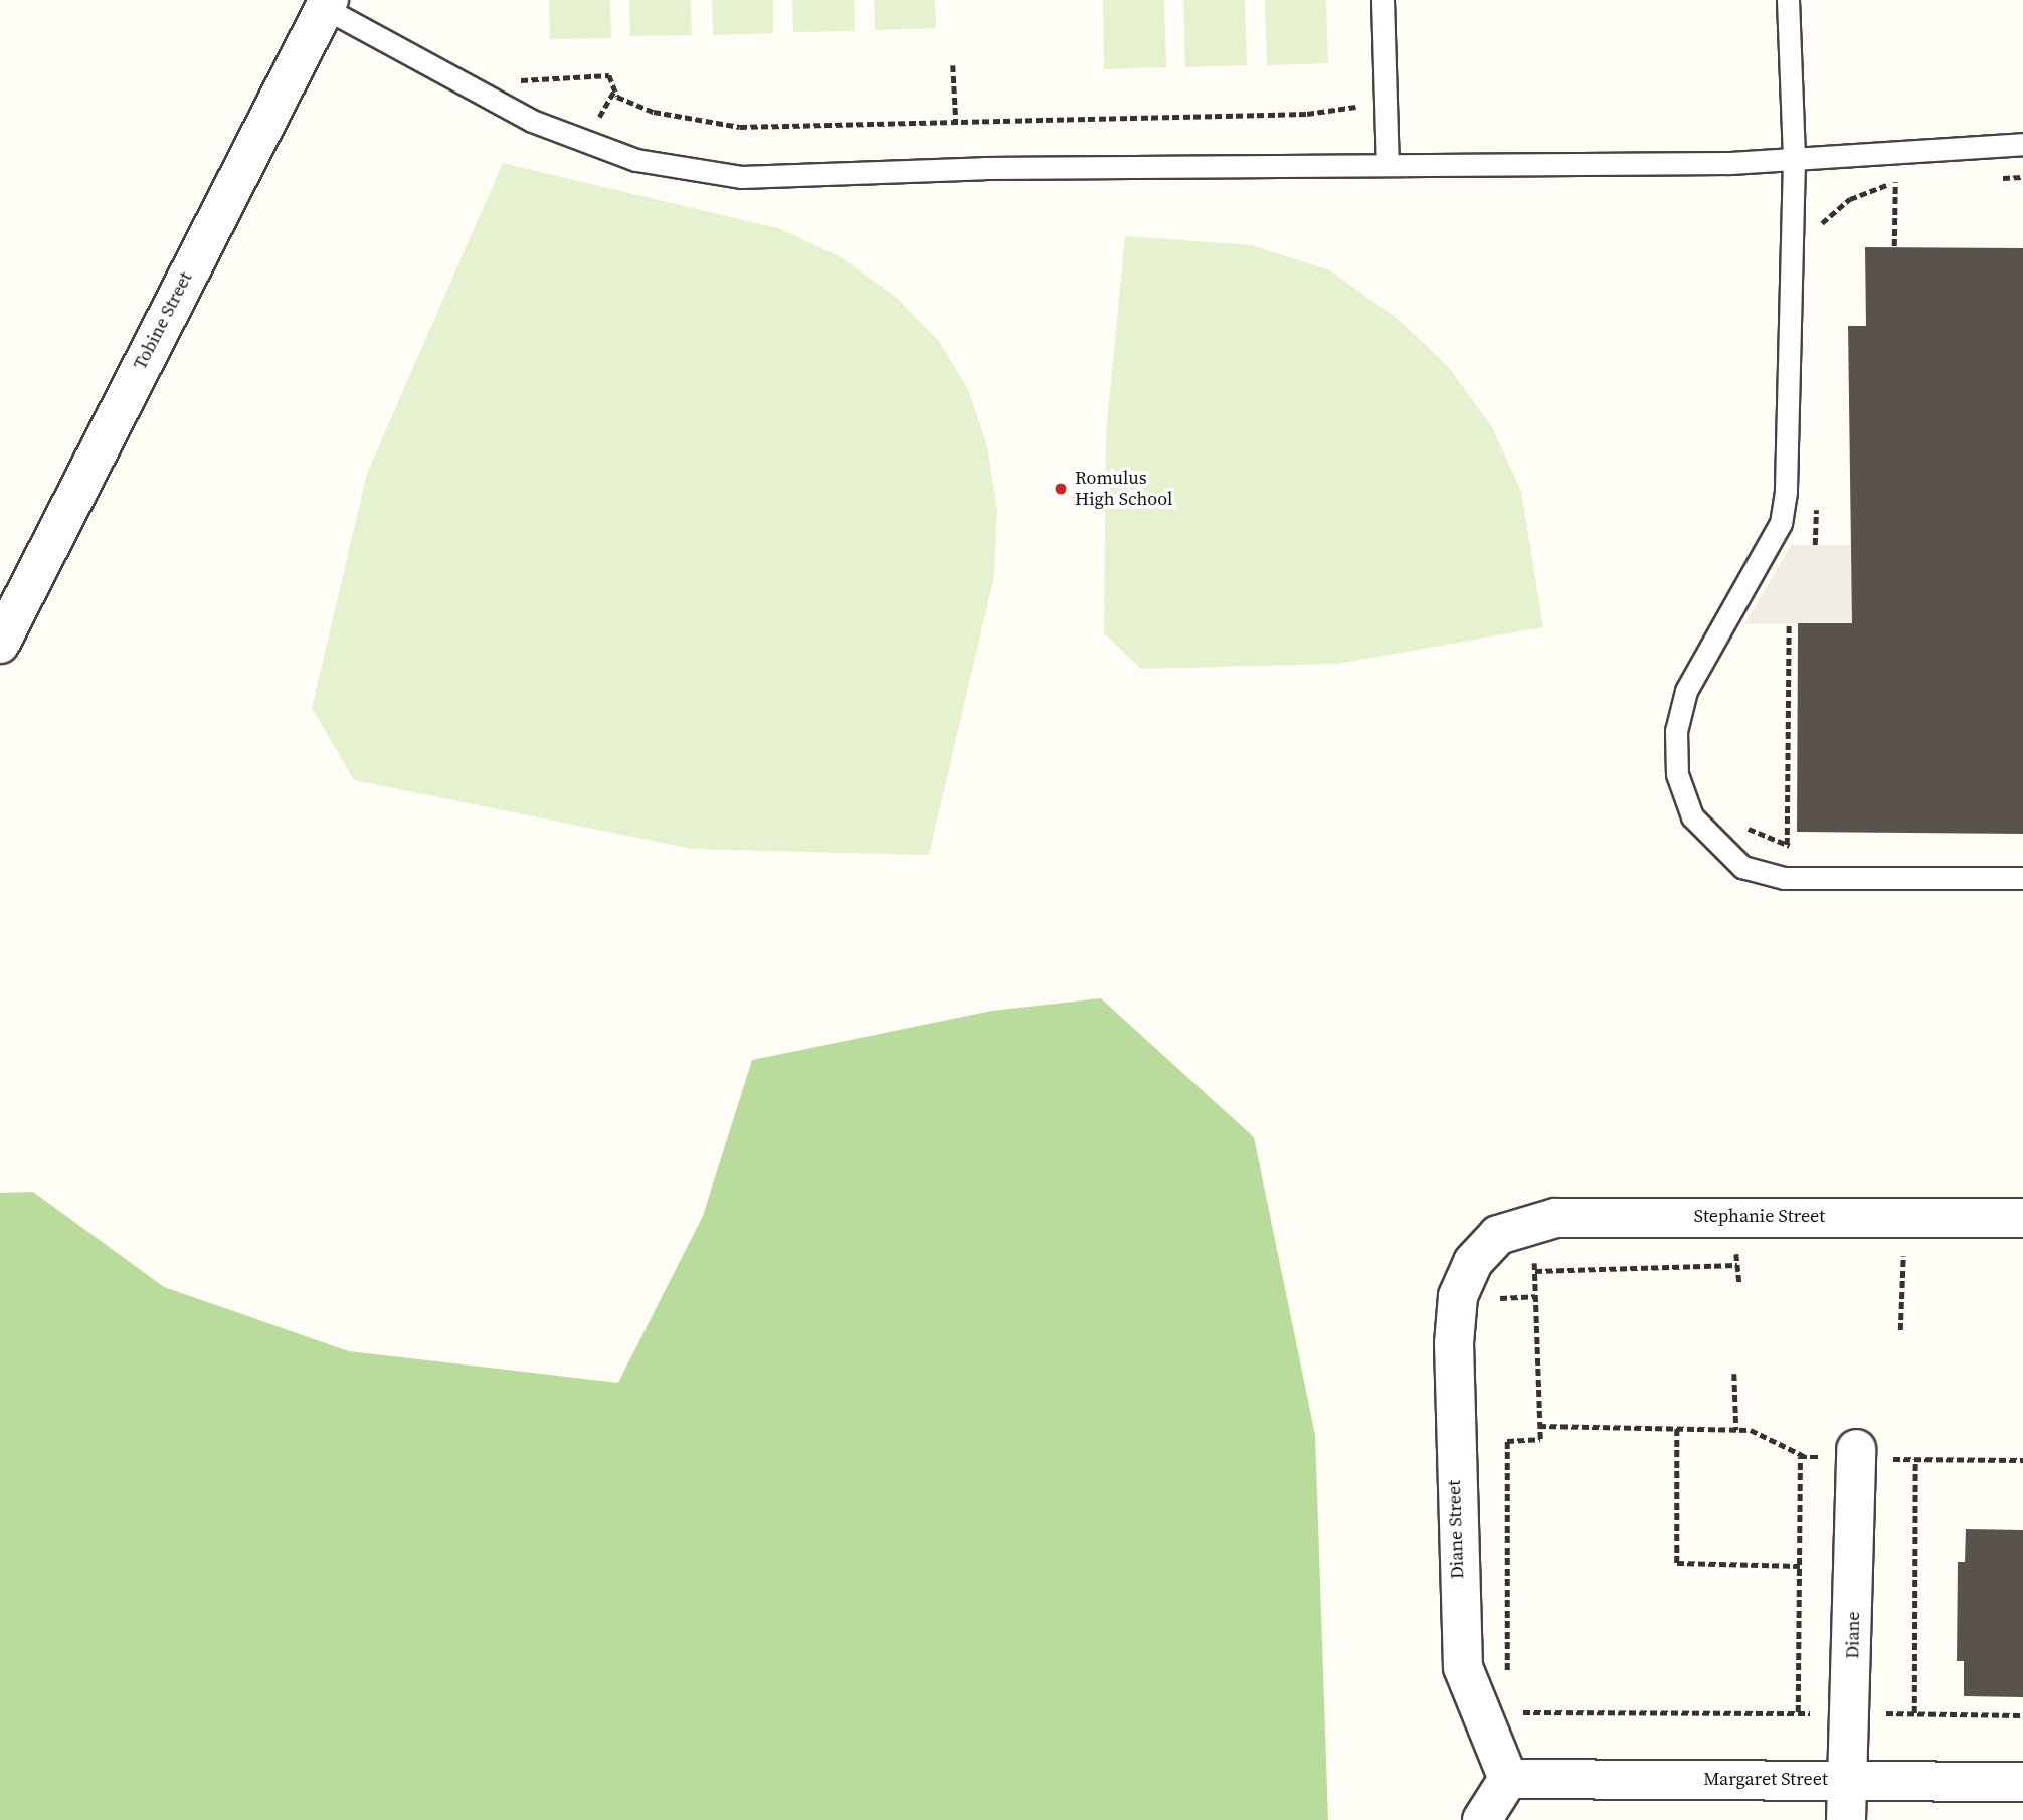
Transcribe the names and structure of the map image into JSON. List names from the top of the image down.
{
  "streets": {
    "street": [
      "Tobine Street",
      "Stephanie Street",
      "Diane Street",
      "Diane",
      "Margaret Street"
    ]
  },
  "crossings": [
    ["Stephanie Street", "Diane Street"],
    ["Diane Street", "Margaret Street"],
    ["Diane", "Margaret Street"]
  ],
  "places": ["Romulus High School"]
}
